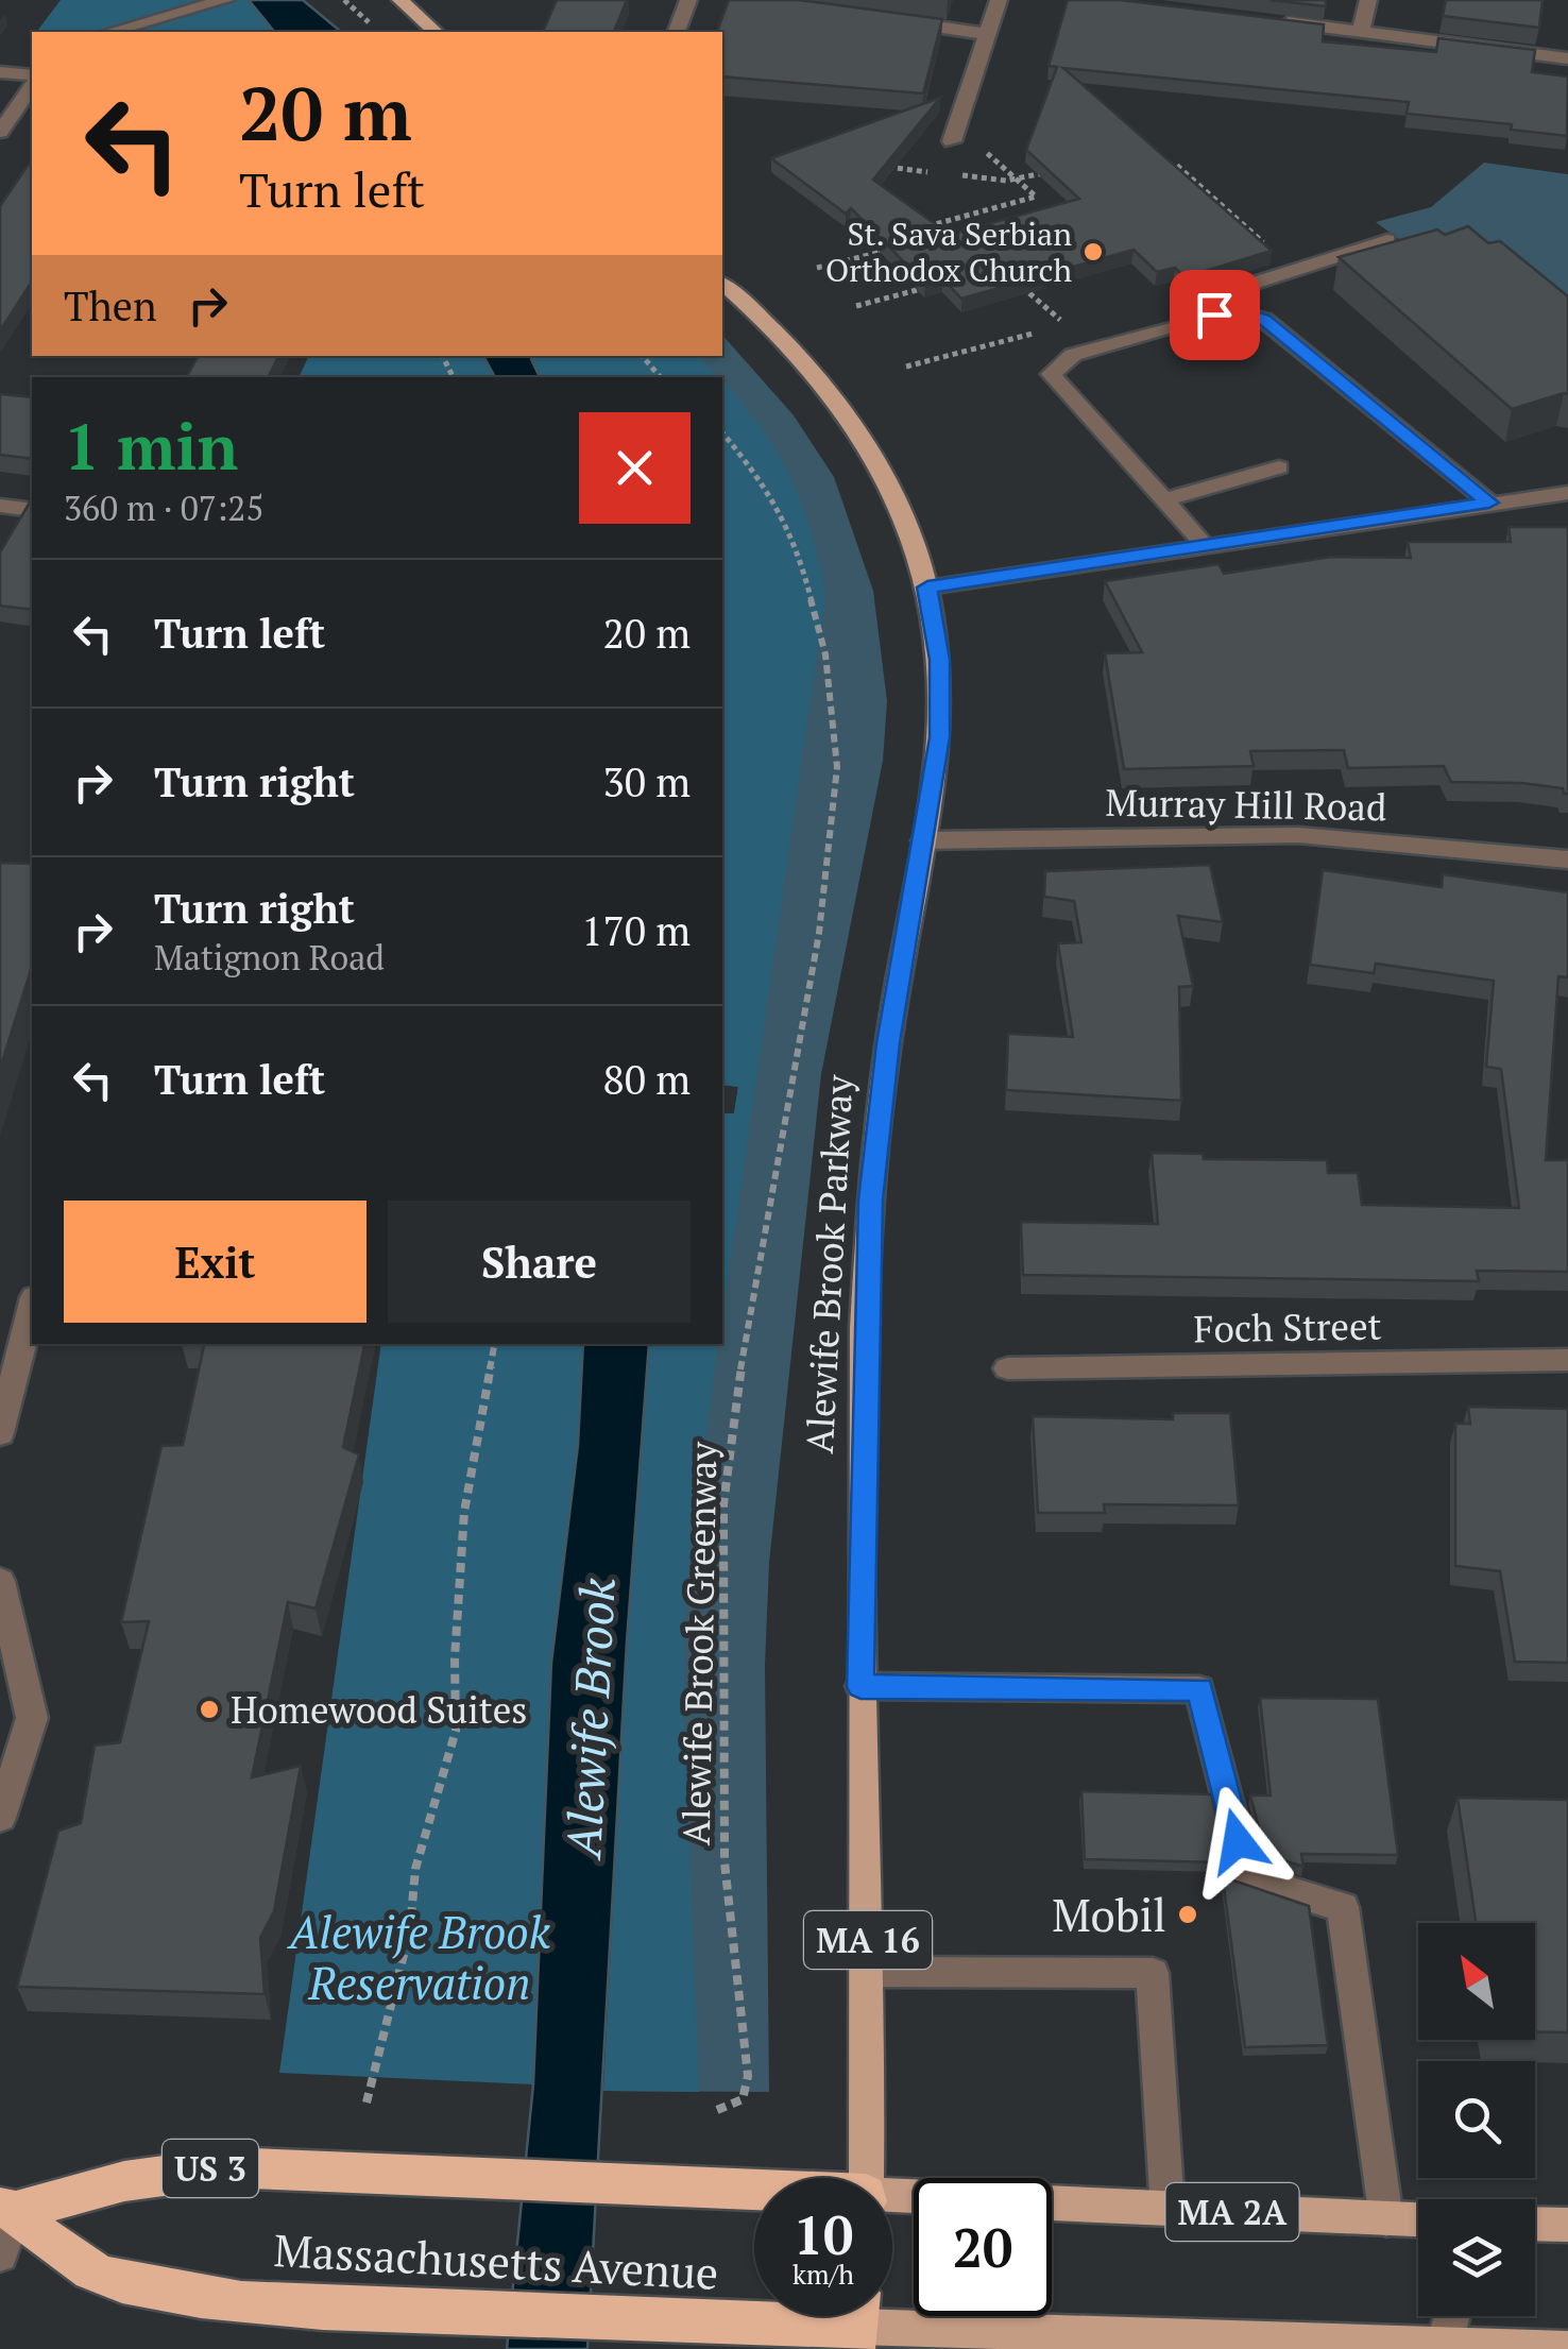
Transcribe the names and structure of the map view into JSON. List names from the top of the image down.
{
  "streets": {
    "highway": ["US 3", "Massachusetts Avenue"],
    "main road": ["Alewife Brook Parkway", "MA 16", "MA 2A"],
    "street": ["Murray Hill Road", "Foch Street"],
    "path": ["Alewife Brook Greenway"]
  },
  "crossings": [
    ["Murray Hill Road", "Alewife Brook Parkway"]
  ],
  "water": ["Alewife Brook"],
  "parks": ["Alewife Brook Reservation"],
  "places": ["St. Sava Serbian Orthodox Church", "Homewood Suites", "Mobil"],
  "north": "top left",
  "page": {
    "turn": ["20 m", "Turn left"],
    "then": "Then",
    "heading": ["1 min", "360 m · 07:25"],
    "list": [
      {
        "name": "Turn left",
        "value": "20 m"
      },
      {
        "name": "Turn right",
        "value": "30 m"
      },
      {
        "name": "Turn right",
        "note": "Matignon Road",
        "value": "170 m"
      },
      {
        "name": "Turn left",
        "value": "80 m"
      }
    ],
    "buttons": ["Exit", "Share"],
    "speed": "10 km/h",
    "limit": "20"
  }
}
